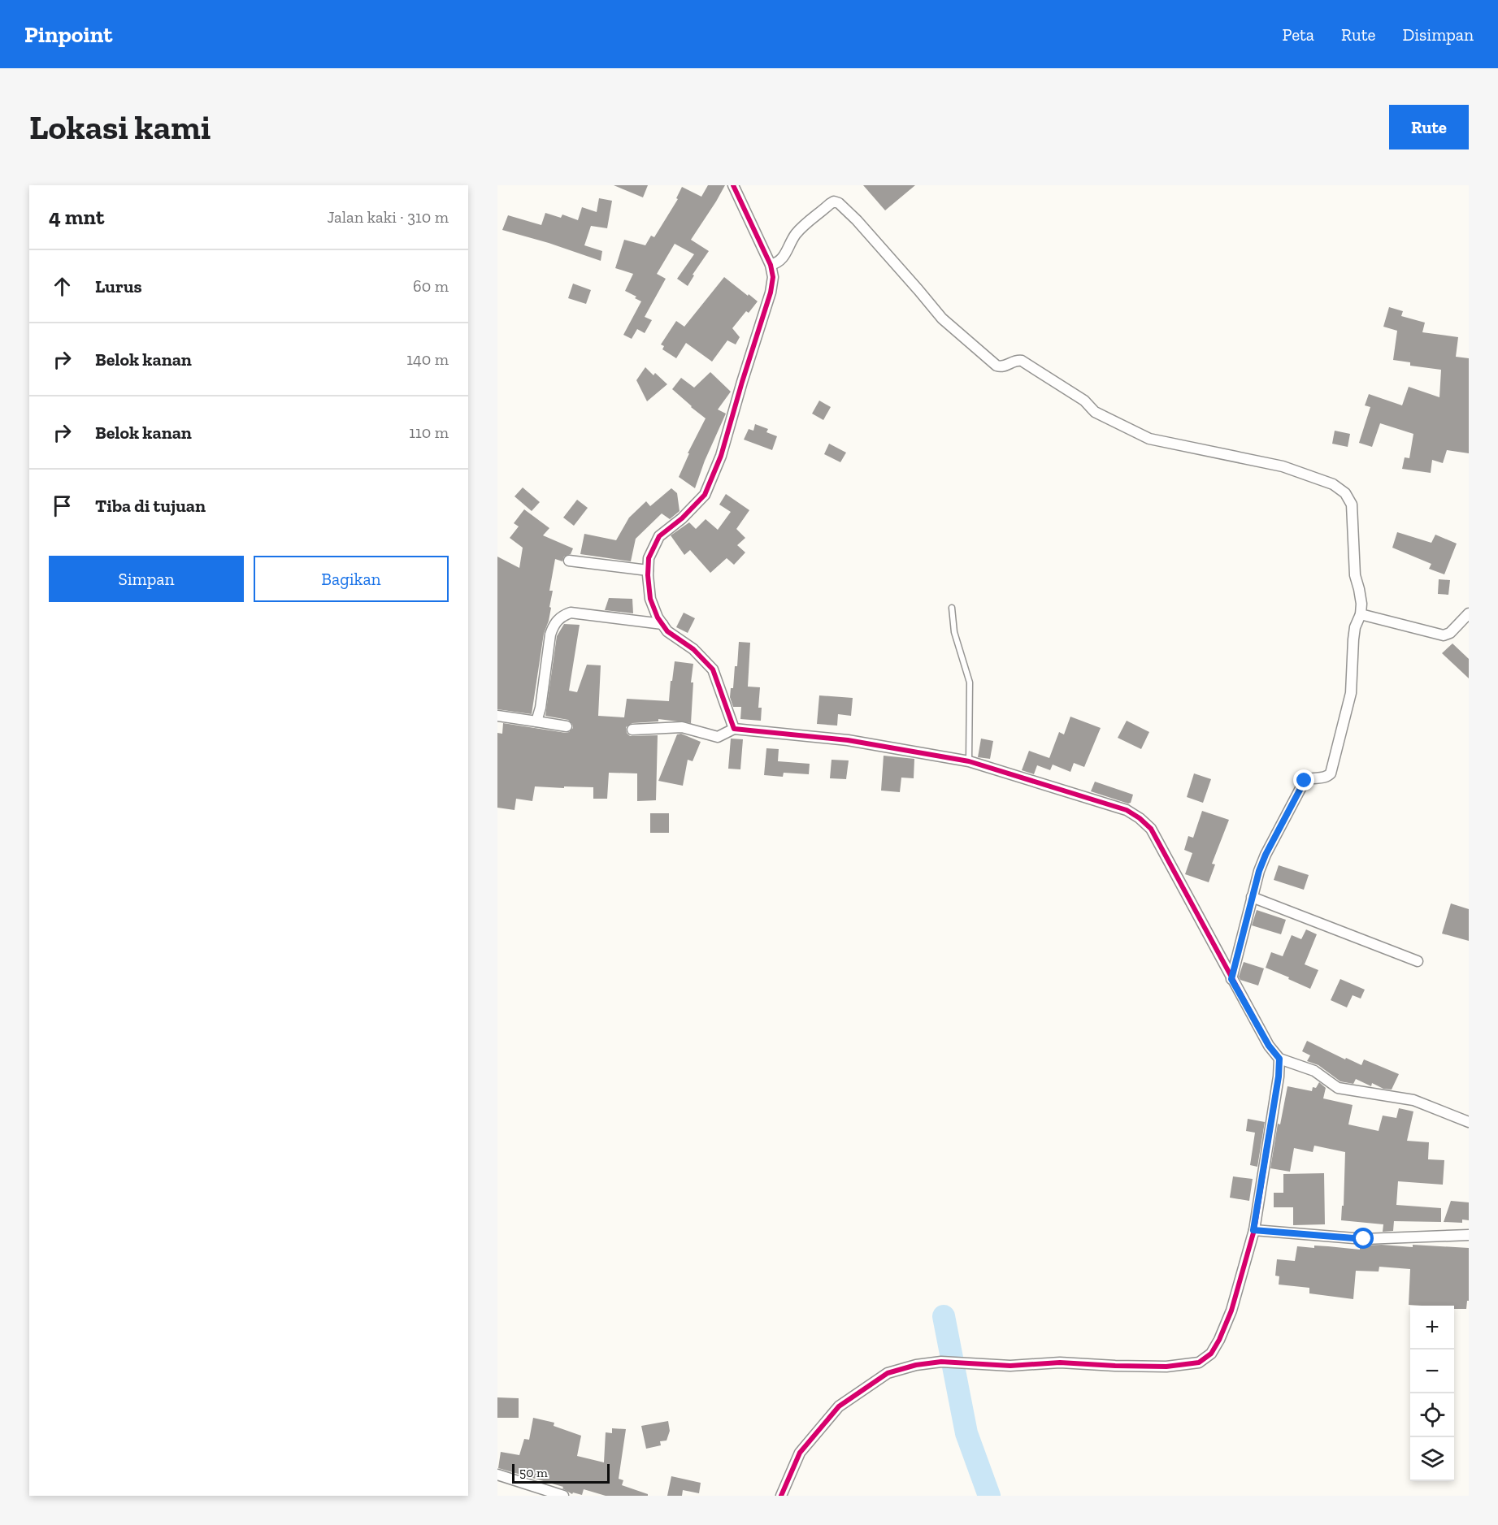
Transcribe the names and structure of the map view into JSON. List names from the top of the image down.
{
  "scale_bar": "50 m",
  "page": {
    "header": "Pinpoint",
    "nav": ["Peta", "Rute", "Disimpan"],
    "buttons": [
      "Rute",
      ["Simpan", "Bagikan"]
    ],
    "title": "Lokasi kami",
    "heading": ["4 mnt", "Jalan kaki · 310 m"],
    "list": [
      ["Lurus", "60 m"],
      ["Belok kanan", "140 m"],
      ["Belok kanan", "110 m"],
      "Tiba di tujuan"
    ],
    "map_buttons": ["+", "−"],
    "scale": "50 m"
  }
}
